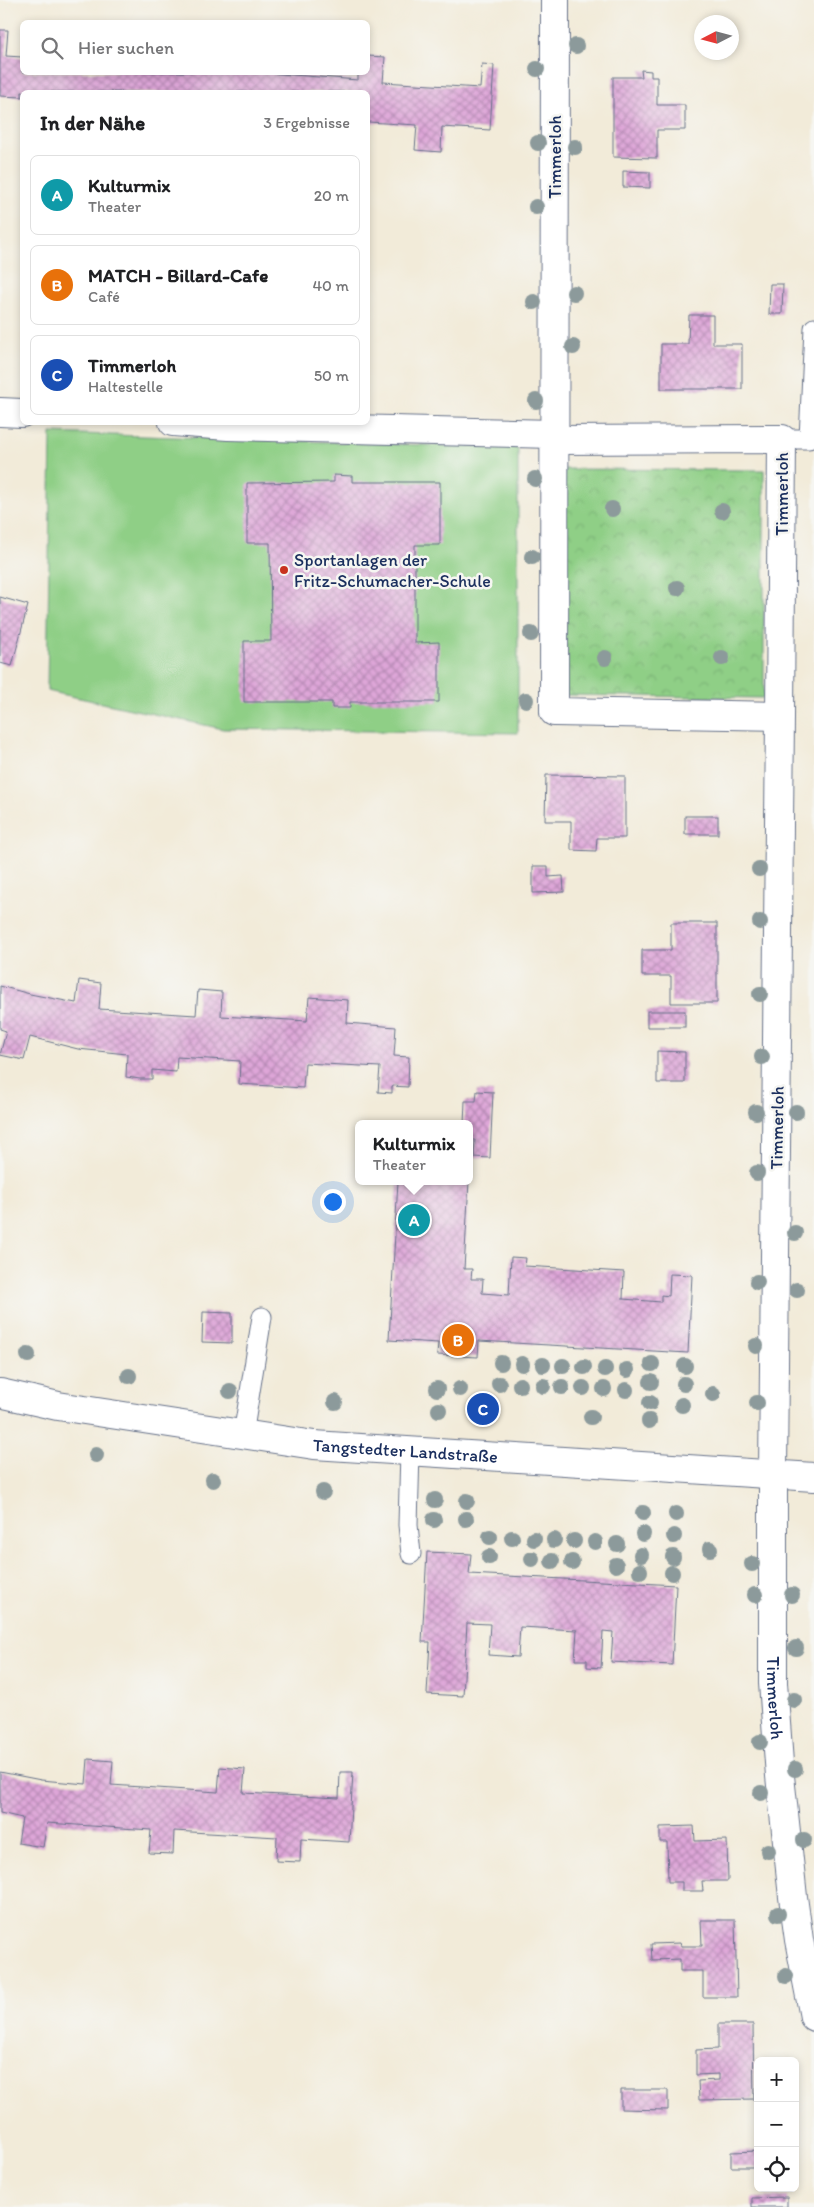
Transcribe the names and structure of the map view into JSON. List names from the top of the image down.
{
  "streets": {
    "street": ["Timmerloh", "Tangstedter Landstraße"]
  },
  "crossings": [
    ["Timmerloh", "Tangstedter Landstraße"]
  ],
  "places": ["Sportanlagen der Fritz-Schumacher-Schule"],
  "north": "left",
  "page": {
    "search": "Hier suchen",
    "heading": ["In der Nähe", "3 Ergebnisse"],
    "list": [
      {
        "mark": "A",
        "name": "Kulturmix",
        "note": "Theater",
        "value": "20 m"
      },
      {
        "mark": "B",
        "name": "MATCH - Billard-Cafe",
        "note": "Café",
        "value": "40 m"
      },
      {
        "mark": "C",
        "name": "Timmerloh",
        "note": "Haltestelle",
        "value": "50 m"
      }
    ],
    "popup": ["Kulturmix", "Theater"],
    "pins": ["A", "B", "C"],
    "map_buttons": ["+", "−"]
  }
}
